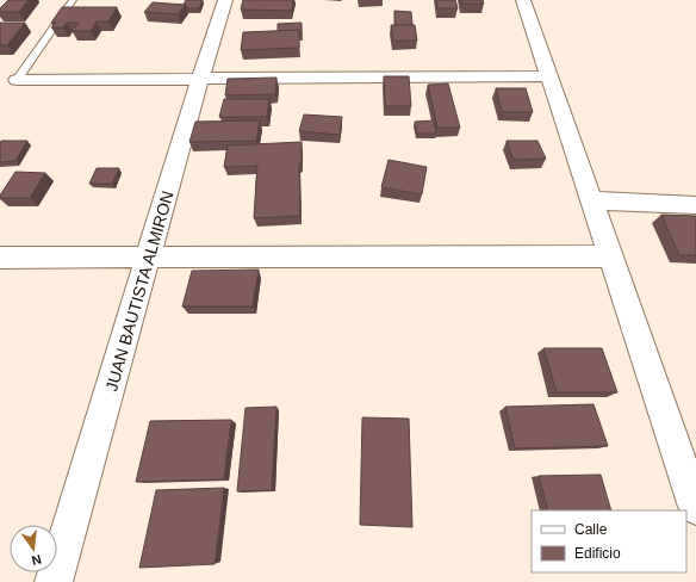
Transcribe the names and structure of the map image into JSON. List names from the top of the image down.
{
  "streets": {
    "street": ["JUAN BAUTISTA ALMIRON"]
  },
  "legend": ["Calle", "Edificio"],
  "north": "bottom"
}
